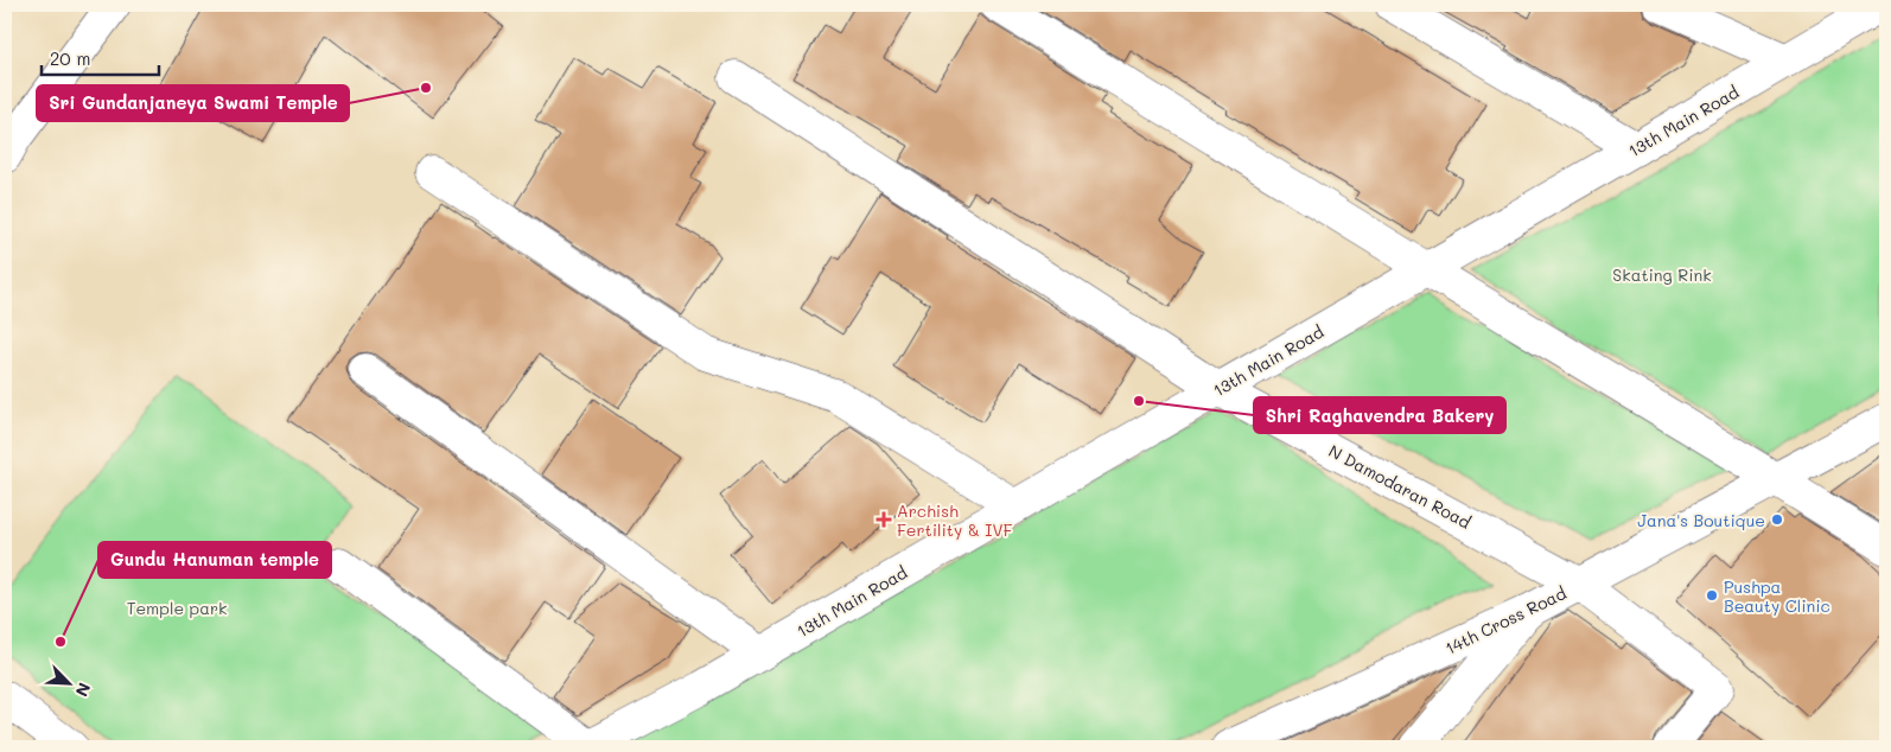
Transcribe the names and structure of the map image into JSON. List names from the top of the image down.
{
  "streets": {
    "street": ["13th Main Road", "N Damodaran Road", "14th Cross Road"]
  },
  "crossings": [
    ["13th Main Road", "N Damodaran Road"],
    ["N Damodaran Road", "14th Cross Road"]
  ],
  "parks": ["Skating Rink", "Temple park"],
  "places": {
    "other": [
      "Sri Gundanjaneya Swami Temple",
      "Shri Raghavendra Bakery",
      "Jana's Boutique",
      "Pushpa Beauty Clinic",
      "Gundu Hanuman temple"
    ],
    "health": ["Archish Fertility & IVF"]
  },
  "scale_bar": "20 m",
  "north": "bottom right"
}
